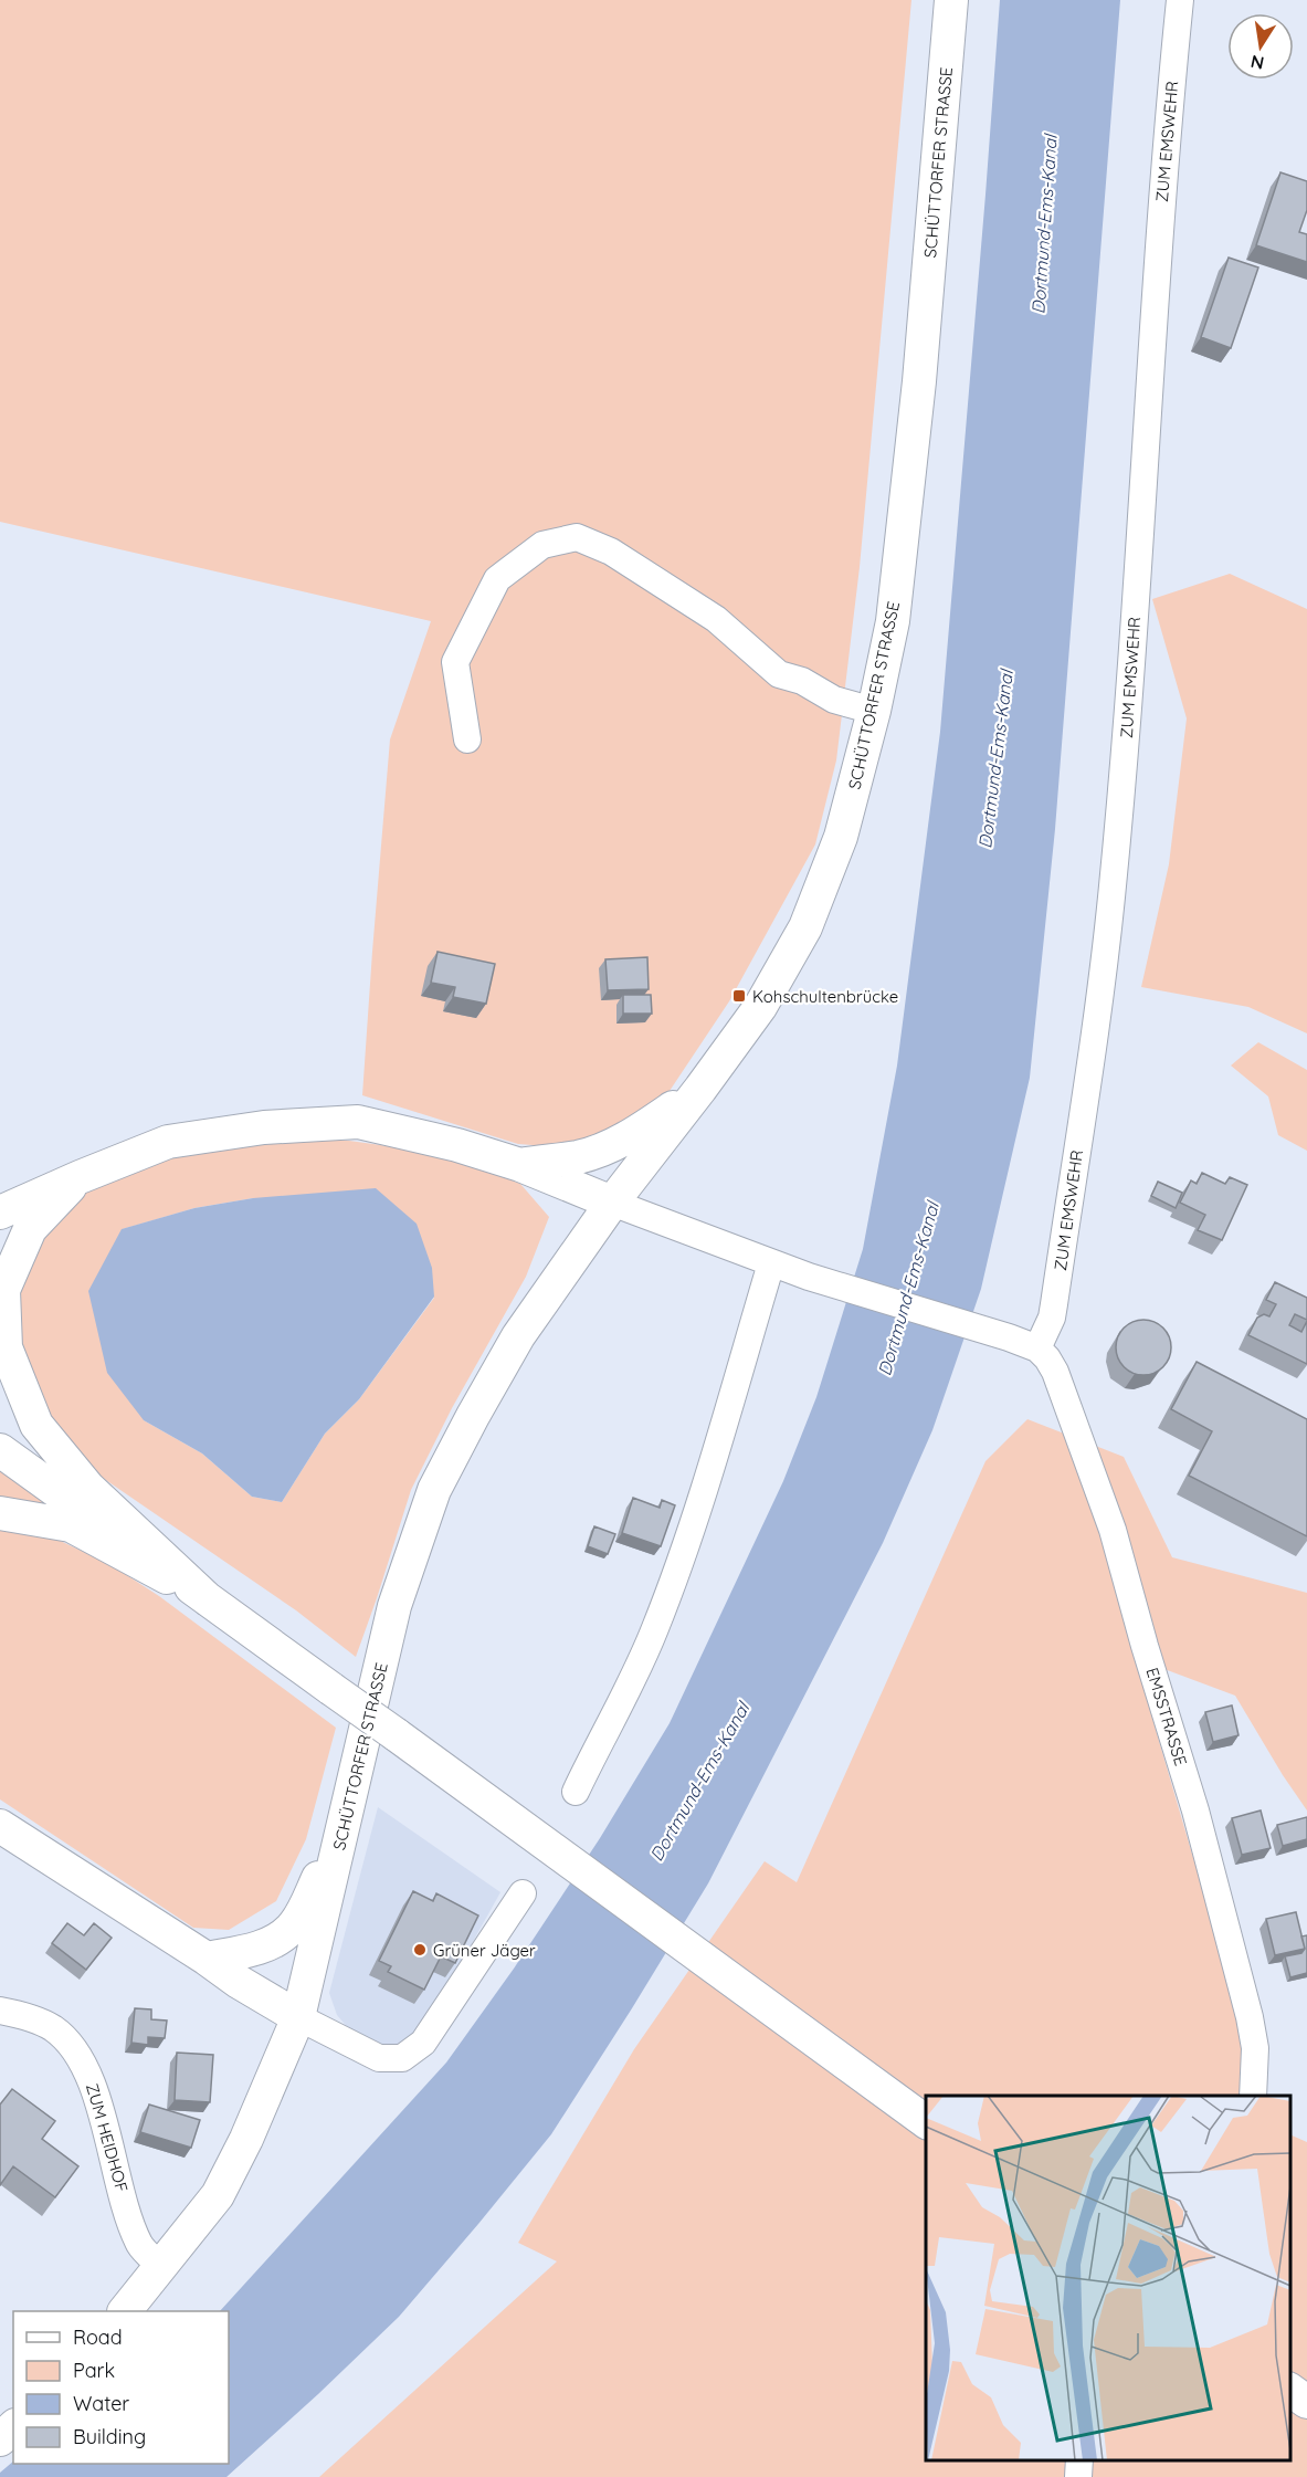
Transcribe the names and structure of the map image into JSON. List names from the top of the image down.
{
  "streets": {
    "main road": ["SCHÜTTORFER STRASSE"],
    "street": ["ZUM EMSWEHR", "EMSSTRASSE", "ZUM HEIDHOF"]
  },
  "crossings": [
    ["ZUM EMSWEHR", "EMSSTRASSE"],
    ["SCHÜTTORFER STRASSE", "ZUM HEIDHOF"]
  ],
  "water": ["Dortmund-Ems-Kanal"],
  "places": {
    "transit": ["Kohschultenbrücke"],
    "other": ["Grüner Jäger"]
  },
  "legend": [
    "Road",
    "Park",
    "Water",
    "Building"
  ],
  "north": "bottom"
}
